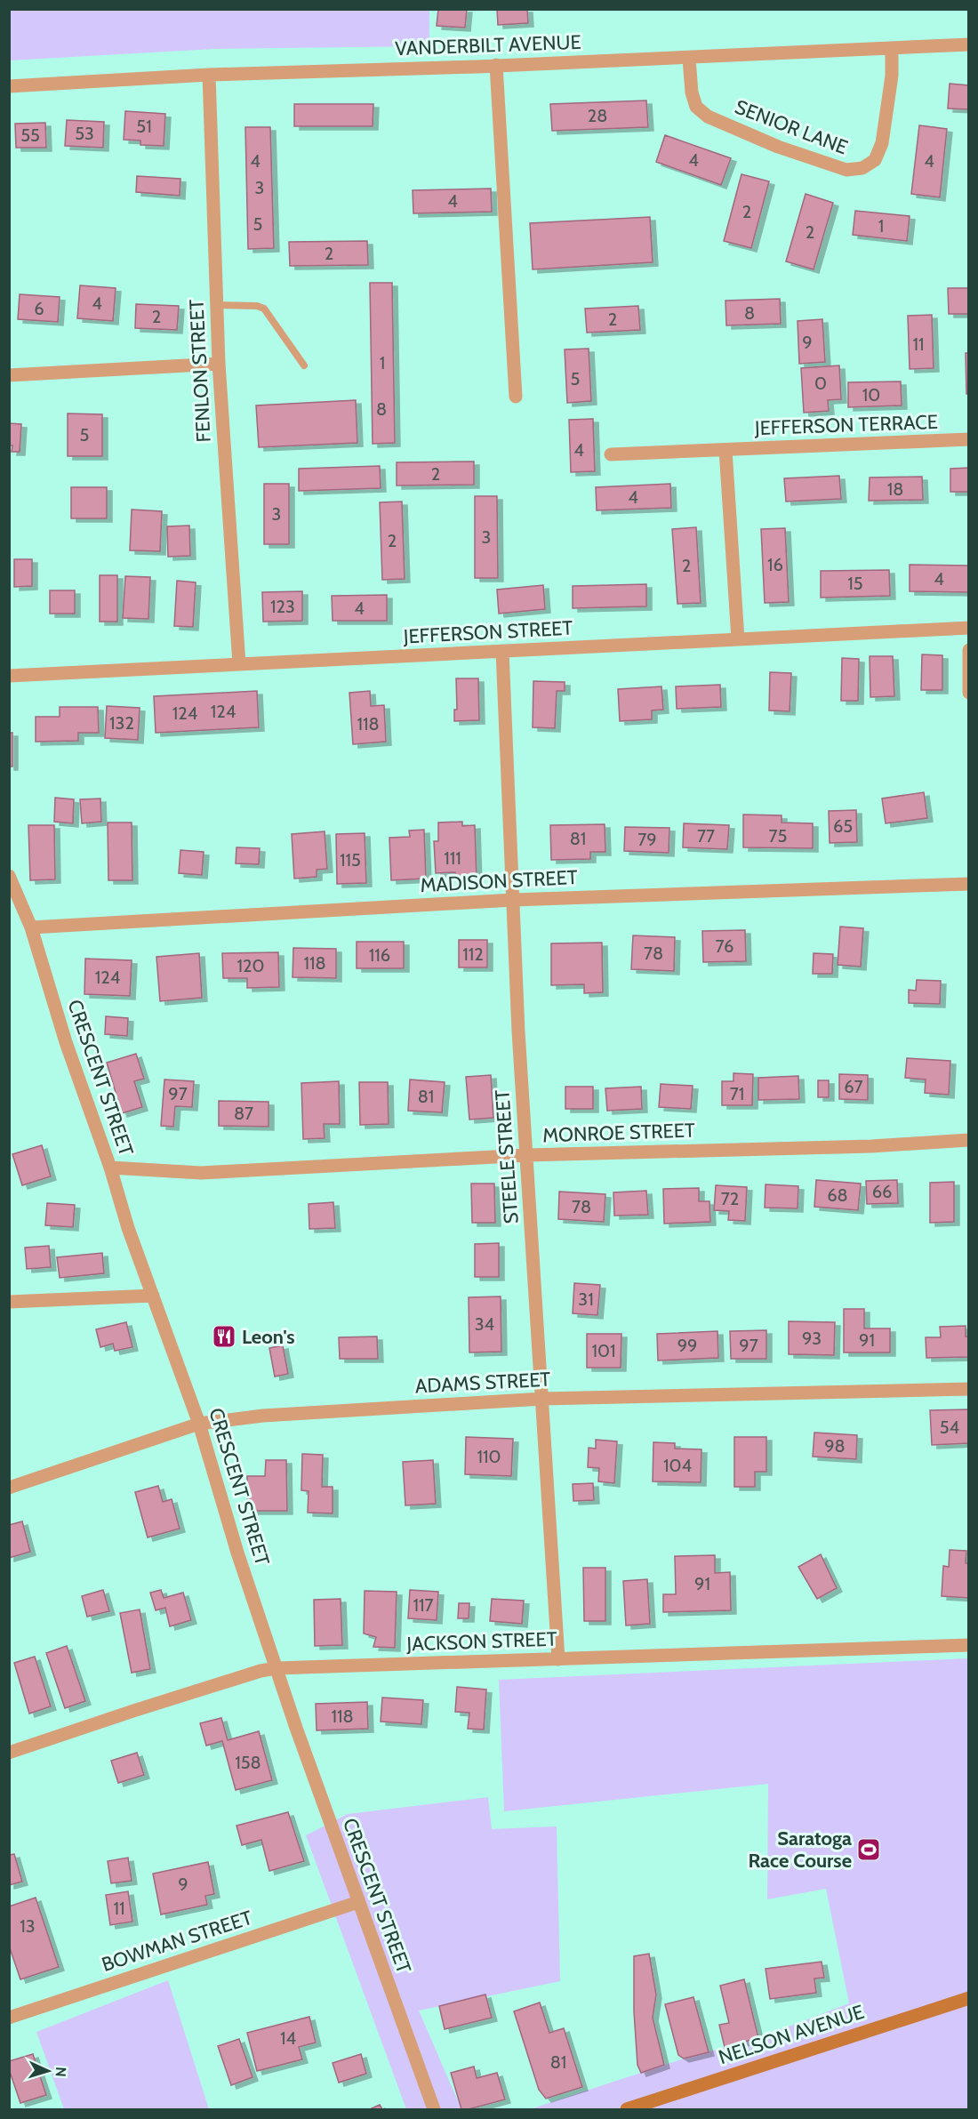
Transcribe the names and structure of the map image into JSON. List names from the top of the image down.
{
  "streets": {
    "street": [
      "VANDERBILT AVENUE",
      "SENIOR LANE",
      "FENLON STREET",
      "JEFFERSON TERRACE",
      "JEFFERSON STREET",
      "MADISON STREET",
      "CRESCENT STREET",
      "MONROE STREET",
      "STEELE STREET",
      "ADAMS STREET",
      "JACKSON STREET",
      "BOWMAN STREET",
      "NELSON AVENUE"
    ]
  },
  "crossings": [
    ["VANDERBILT AVENUE", "SENIOR LANE"],
    ["VANDERBILT AVENUE", "FENLON STREET"],
    ["FENLON STREET", "JEFFERSON STREET"],
    ["JEFFERSON STREET", "STEELE STREET"],
    ["MADISON STREET", "CRESCENT STREET"],
    ["MADISON STREET", "STEELE STREET"],
    ["CRESCENT STREET", "MONROE STREET"],
    ["CRESCENT STREET", "ADAMS STREET"],
    ["CRESCENT STREET", "JACKSON STREET"],
    ["CRESCENT STREET", "BOWMAN STREET"],
    ["MONROE STREET", "STEELE STREET"],
    ["STEELE STREET", "ADAMS STREET"],
    ["STEELE STREET", "JACKSON STREET"]
  ],
  "places": {
    "restaurant": ["Leon's"],
    "sports": ["Saratoga Race Course"]
  },
  "house_numbers": [
    "28",
    "51",
    "53",
    "55",
    "4",
    "4",
    "4",
    "3",
    "4",
    "2",
    "5",
    "1",
    "2",
    "2",
    "4",
    "6",
    "8",
    "2",
    "2",
    "9",
    "11",
    "1",
    "5",
    "0",
    "10",
    "8",
    "5",
    "4",
    "2",
    "18",
    "4",
    "3",
    "3",
    "2",
    "16",
    "2",
    "4",
    "15",
    "123",
    "4",
    "124",
    "124",
    "132",
    "118",
    "65",
    "77",
    "75",
    "81",
    "79",
    "111",
    "115",
    "76",
    "78",
    "112",
    "116",
    "118",
    "120",
    "124",
    "67",
    "97",
    "71",
    "81",
    "87",
    "66",
    "68",
    "72",
    "78",
    "31",
    "34",
    "93",
    "91",
    "99",
    "97",
    "101",
    "54",
    "98",
    "110",
    "104",
    "91",
    "117",
    "118",
    "158",
    "9",
    "11",
    "13",
    "14",
    "81"
  ],
  "north": "right"
}
